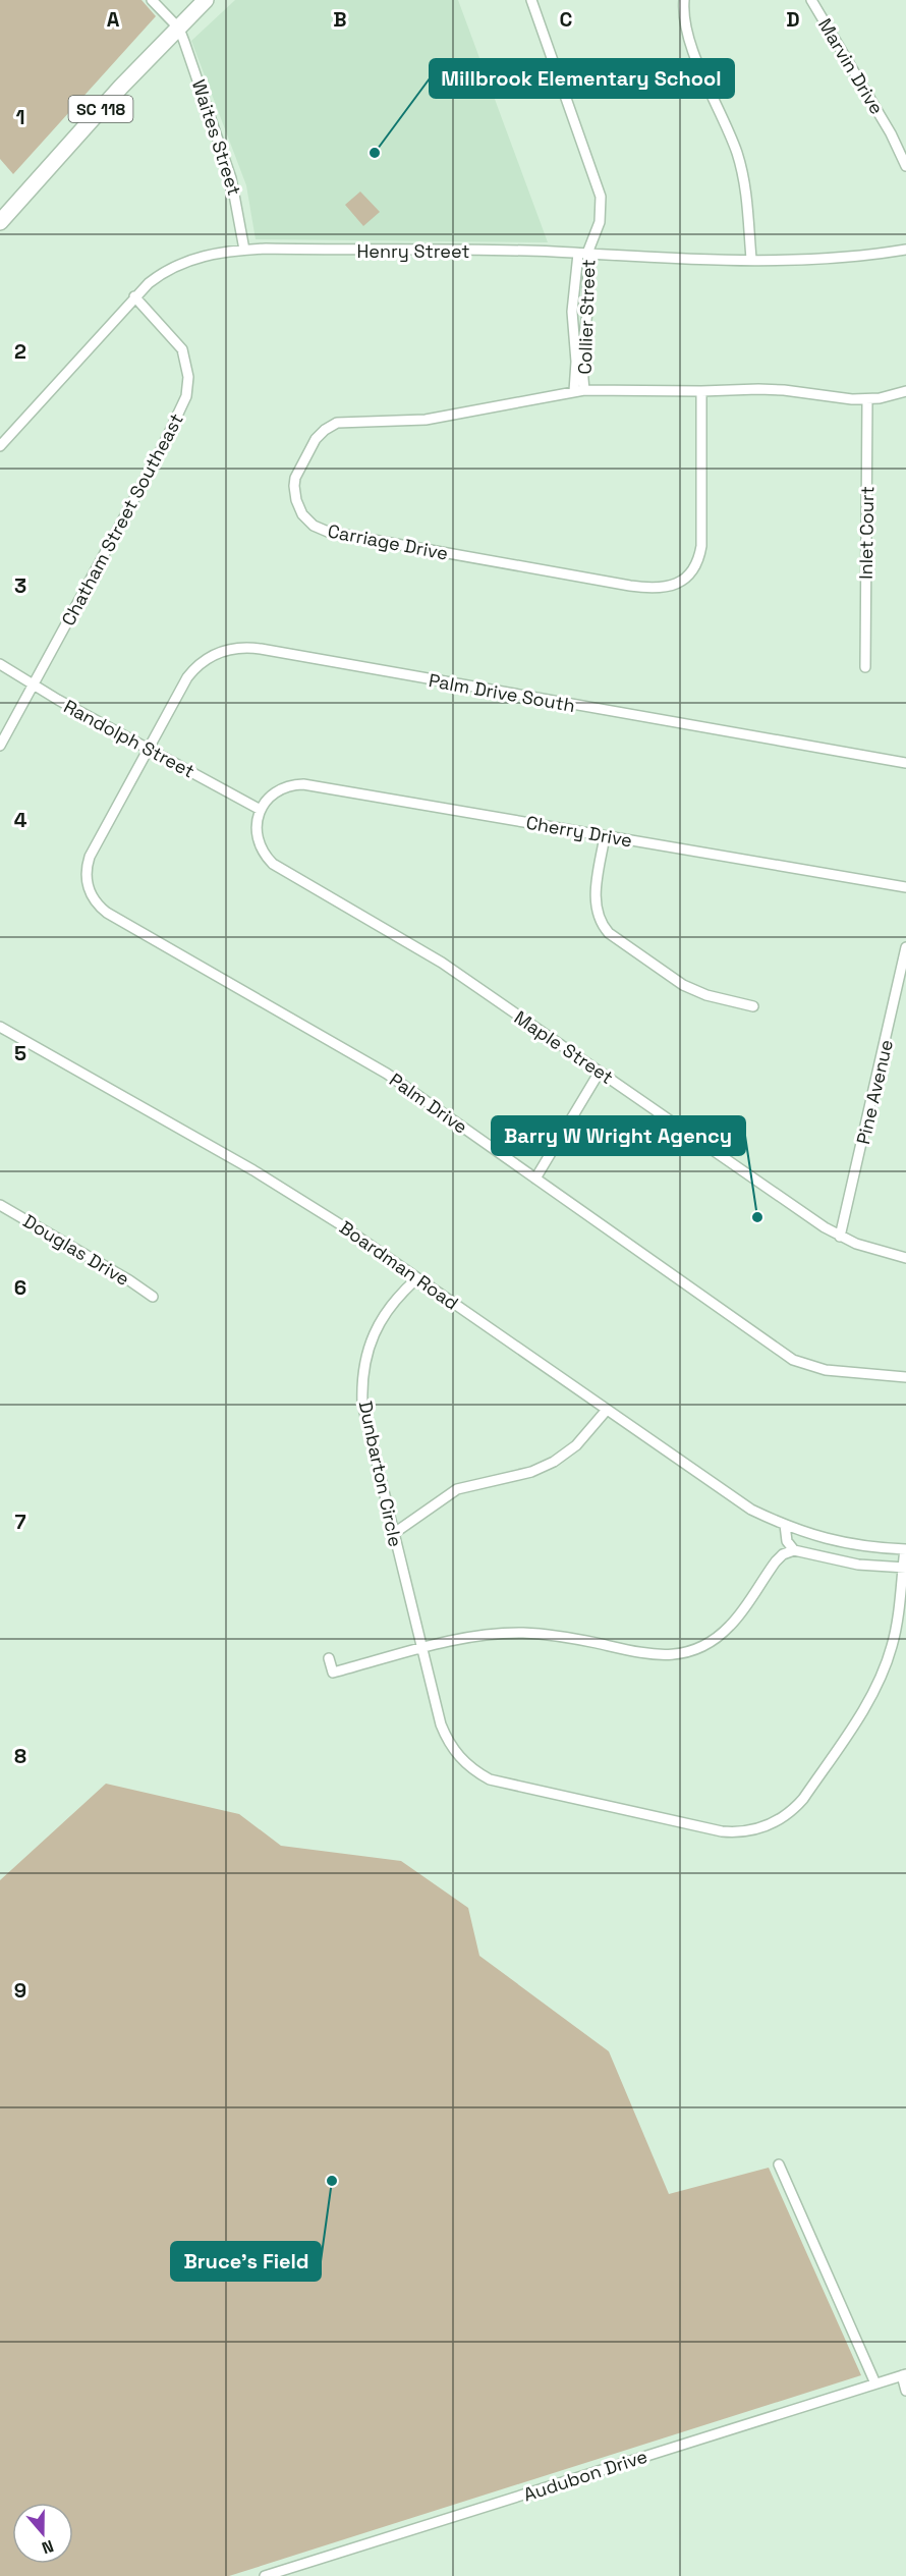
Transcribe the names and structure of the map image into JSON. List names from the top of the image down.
{
  "streets": {
    "main road": ["SC 118"],
    "street": [
      "Marvin Drive",
      "Waites Street",
      "Henry Street",
      "Collier Street",
      "Chatham Street Southeast",
      "Inlet Court",
      "Carriage Drive",
      "Palm Drive South",
      "Randolph Street",
      "Cherry Drive",
      "Maple Street",
      "Pine Avenue",
      "Palm Drive",
      "Douglas Drive",
      "Boardman Road",
      "Dunbarton Circle",
      "Audubon Drive"
    ]
  },
  "crossings": [
    ["SC 118", "Waites Street"],
    ["Waites Street", "Henry Street"],
    ["Henry Street", "Collier Street"],
    ["Henry Street", "Chatham Street Southeast"],
    ["Collier Street", "Carriage Drive"],
    ["Chatham Street Southeast", "Randolph Street"],
    ["Inlet Court", "Carriage Drive"],
    ["Palm Drive South", "Randolph Street"],
    ["Palm Drive South", "Palm Drive"],
    ["Randolph Street", "Cherry Drive"],
    ["Randolph Street", "Maple Street"],
    ["Randolph Street", "Palm Drive"],
    ["Cherry Drive", "Maple Street"],
    ["Maple Street", "Pine Avenue"],
    ["Boardman Road", "Dunbarton Circle"]
  ],
  "places": ["Millbrook Elementary School", "Barry W Wright Agency", "Bruce's Field"],
  "north": "bottom",
  "grid": {
    "columns": [
      "A",
      "B",
      "C",
      "D"
    ],
    "rows": [
      "1",
      "2",
      "3",
      "4",
      "5",
      "6",
      "7",
      "8",
      "9"
    ]
  }
}
